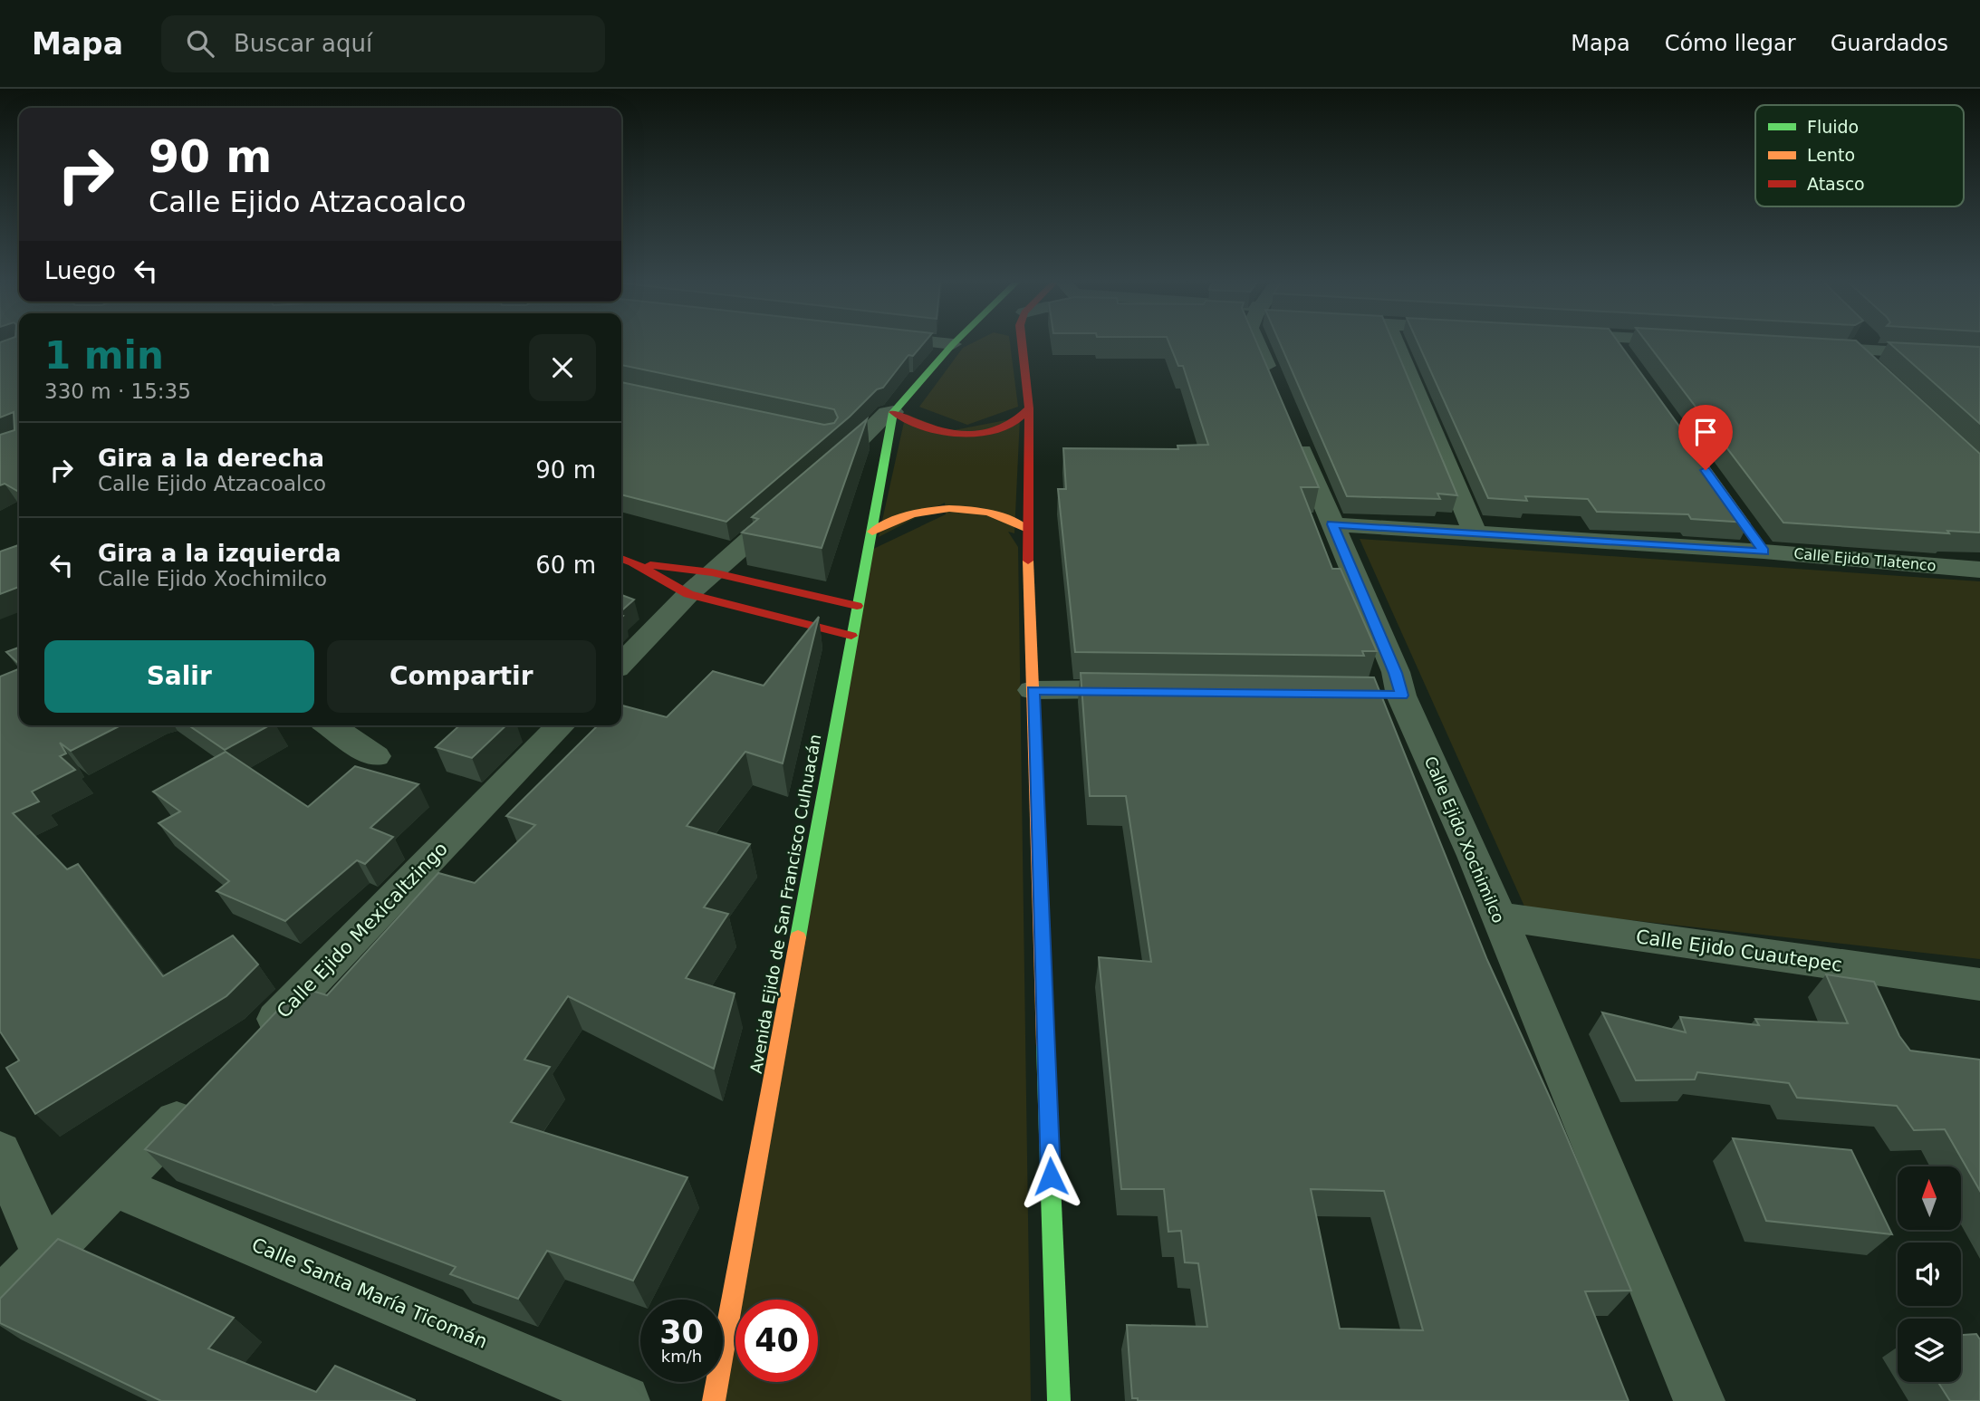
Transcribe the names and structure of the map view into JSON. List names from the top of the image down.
{
  "streets": {
    "street": [
      "Calle Ejido Tlatenco",
      "Calle Ejido Xochimilco",
      "Avenida Ejido de San Francisco Culhuacán",
      "Calle Ejido Mexicaltzingo",
      "Calle Ejido Cuautepec",
      "Calle Santa María Ticomán"
    ]
  },
  "crossings": [
    ["Calle Ejido Tlatenco", "Calle Ejido Xochimilco"],
    ["Calle Ejido Xochimilco", "Calle Ejido Cuautepec"]
  ],
  "legend": ["Fluido", "Lento", "Atasco"],
  "north": "top",
  "page": {
    "header": "Mapa",
    "search": "Buscar aquí",
    "nav": ["Mapa", "Cómo llegar", "Guardados"],
    "turn": ["90 m", "Calle Ejido Atzacoalco"],
    "then": "Luego",
    "heading": ["1 min", "330 m · 15:35"],
    "list": [
      {
        "name": "Gira a la derecha",
        "note": "Calle Ejido Atzacoalco",
        "value": "90 m"
      },
      {
        "name": "Gira a la izquierda",
        "note": "Calle Ejido Xochimilco",
        "value": "60 m"
      }
    ],
    "buttons": ["Salir", "Compartir"],
    "speed": "30 km/h",
    "limit": "40"
  }
}
